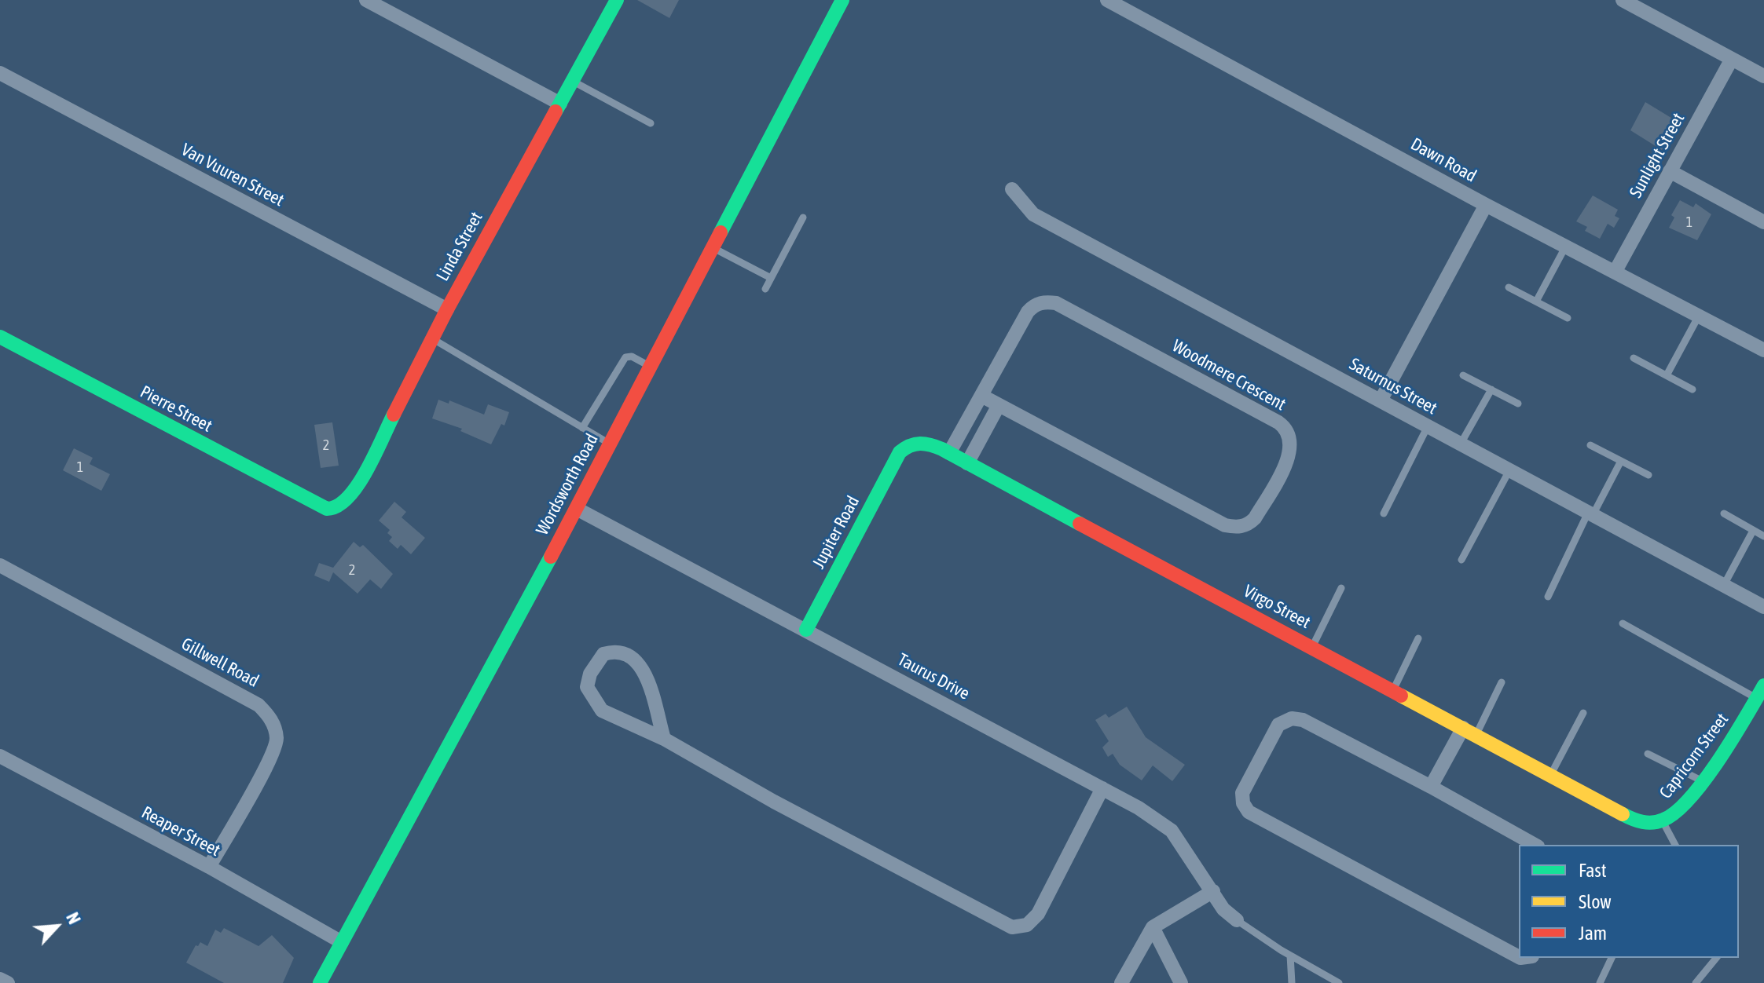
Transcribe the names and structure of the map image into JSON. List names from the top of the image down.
{
  "streets": {
    "street": [
      "Sunlight Street",
      "Dawn Road",
      "Van Vuuren Street",
      "Linda Street",
      "Woodmere Crescent",
      "Saturnus Street",
      "Pierre Street",
      "Wordsworth Road",
      "Jupiter Road",
      "Virgo Street",
      "Gillwell Road",
      "Taurus Drive",
      "Capricorn Street",
      "Reaper Street"
    ]
  },
  "crossings": [
    ["Sunlight Street", "Dawn Road"],
    ["Van Vuuren Street", "Linda Street"],
    ["Linda Street", "Pierre Street"],
    ["Woodmere Crescent", "Virgo Street"],
    ["Wordsworth Road", "Taurus Drive"],
    ["Wordsworth Road", "Reaper Street"],
    ["Jupiter Road", "Virgo Street"],
    ["Jupiter Road", "Taurus Drive"],
    ["Virgo Street", "Capricorn Street"],
    ["Gillwell Road", "Reaper Street"]
  ],
  "house_numbers": [
    "1",
    "2",
    "1",
    "2"
  ],
  "legend": ["Fast", "Slow", "Jam"],
  "north": "top right"
}
